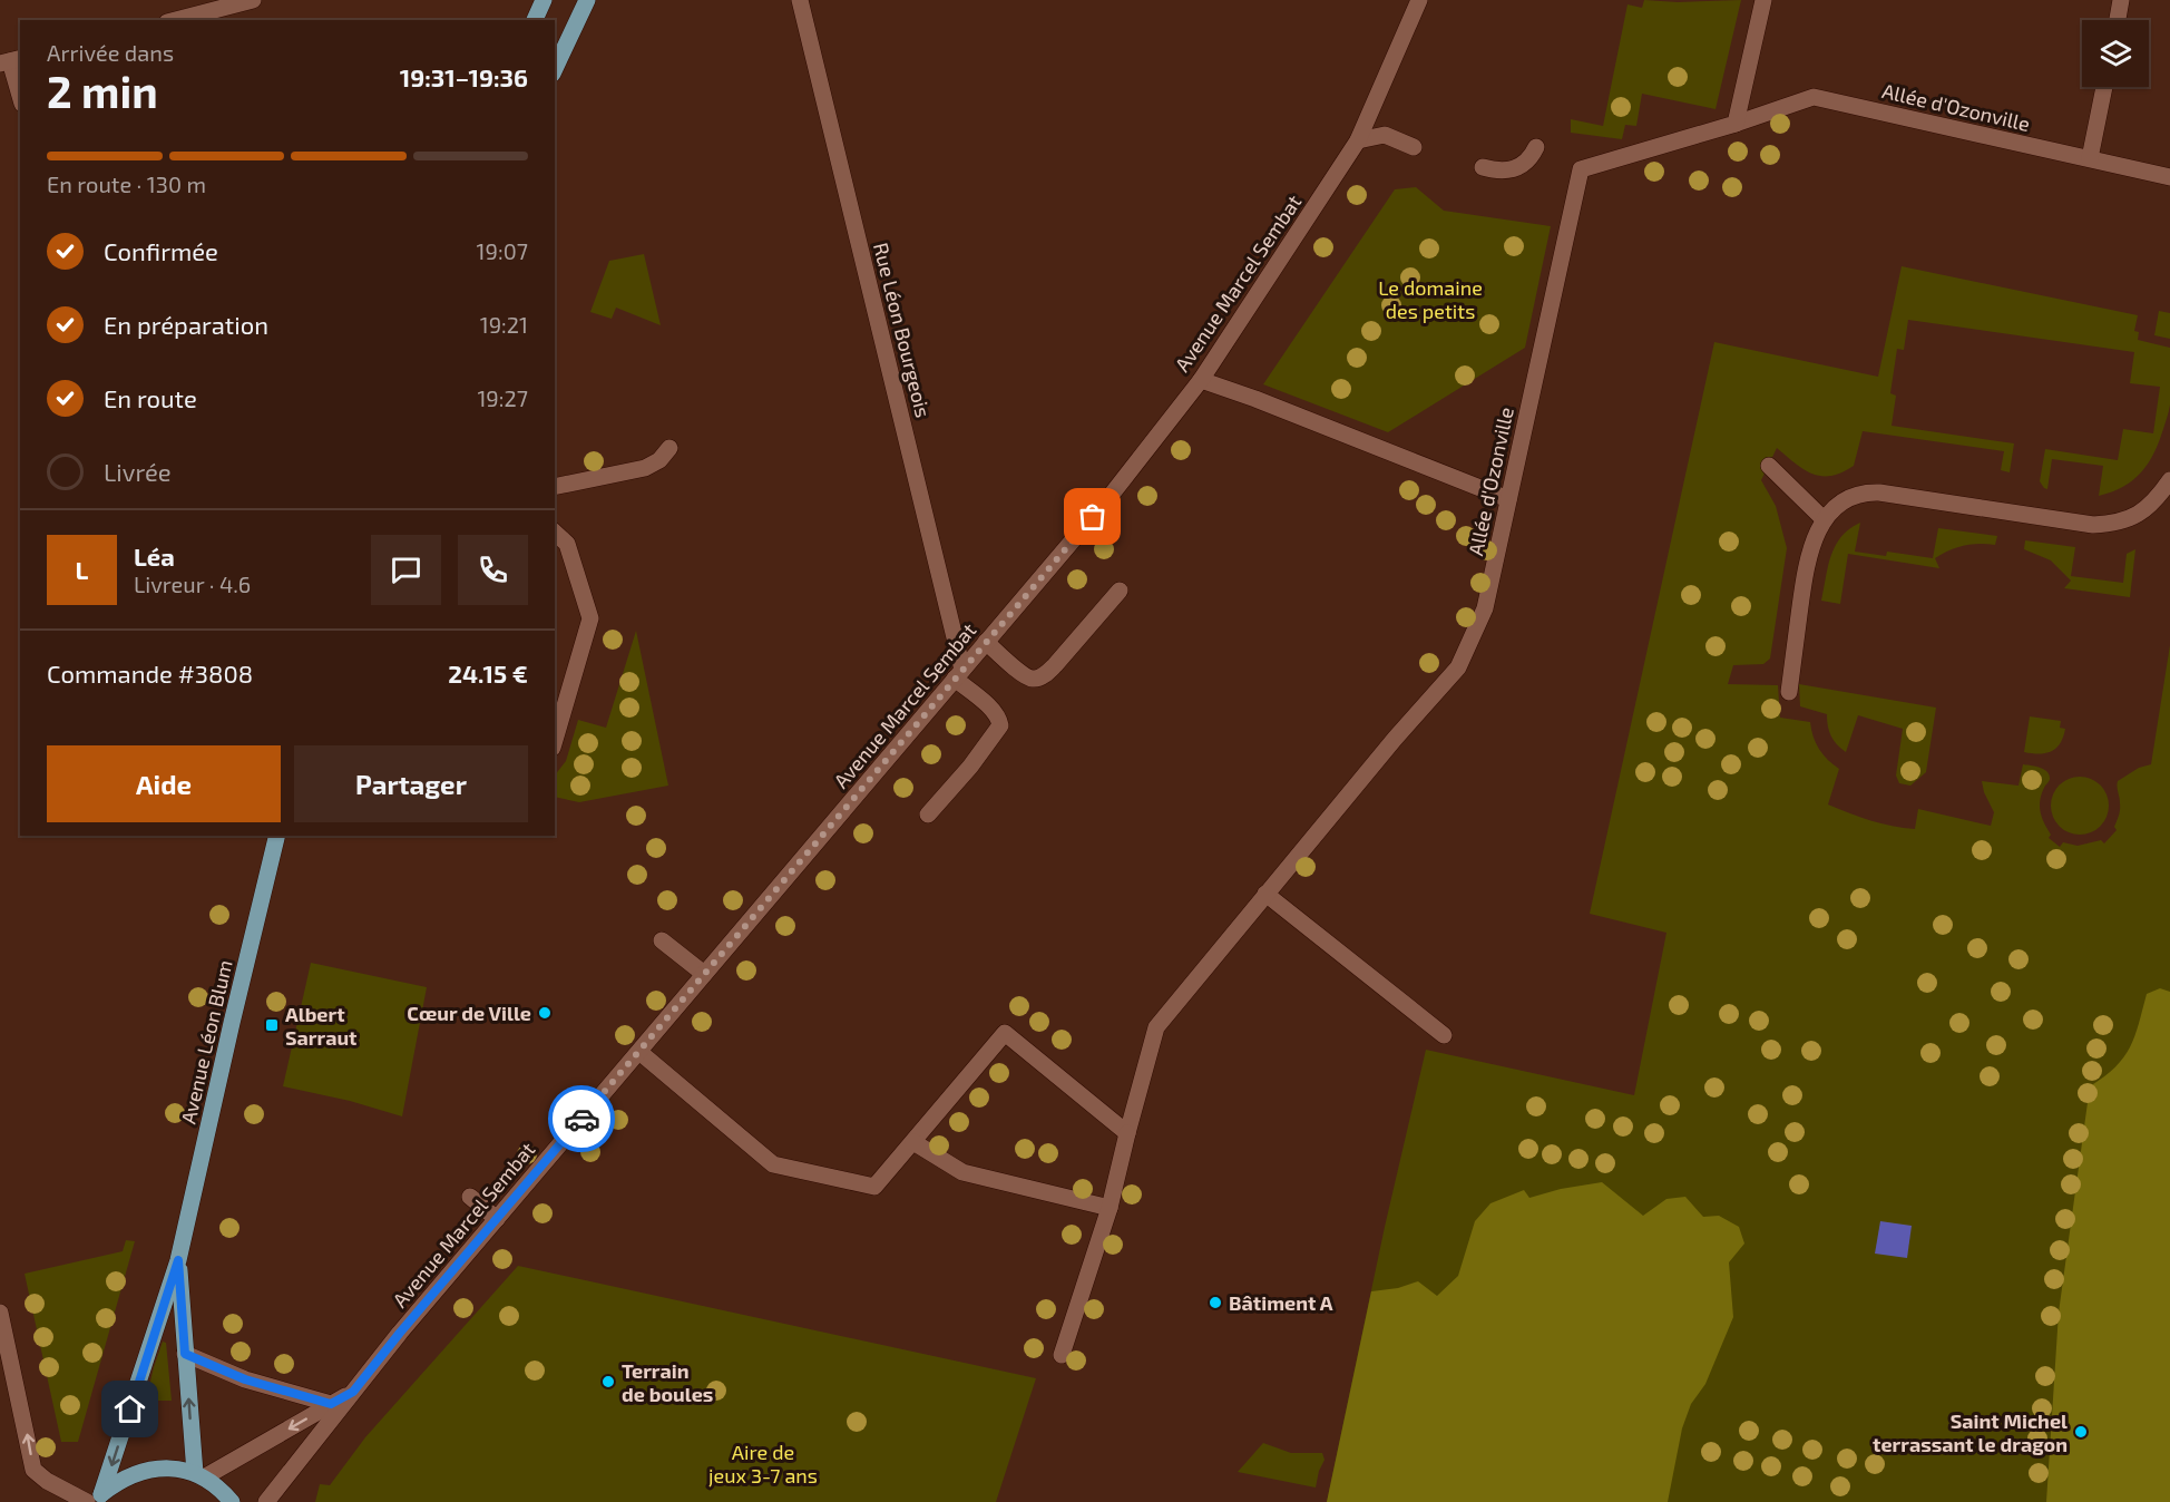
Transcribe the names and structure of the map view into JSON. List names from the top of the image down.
{
  "streets": {
    "main road": ["Avenue Léon Blum"],
    "street": ["Allée d'Ozonville", "Avenue Marcel Sembat", "Rue Léon Bourgeois"]
  },
  "crossings": [
    ["Avenue Marcel Sembat", "Rue Léon Bourgeois"],
    ["Avenue Marcel Sembat", "Avenue Léon Blum"]
  ],
  "parks": ["Le domaine des petits", "Aire de jeux 3-7 ans"],
  "places": {
    "other": [
      "Cœur de Ville",
      "Bâtiment A",
      "Terrain de boules",
      "Saint Michel terrassant le dragon"
    ],
    "transit": ["Albert Sarraut"]
  },
  "page": {
    "heading": ["2 min", "Arrivée dans", "19:31–19:36"],
    "panel": [
      "Léa",
      "Livreur · 4.6",
      "Commande #3808",
      "24.15 €"
    ],
    "bar": "En route · 130 m",
    "list": [
      ["Confirmée", "19:07"],
      ["En préparation", "19:21"],
      ["En route", "19:27"],
      "Livrée"
    ],
    "round": "L",
    "buttons": ["Aide", "Partager"]
  }
}
